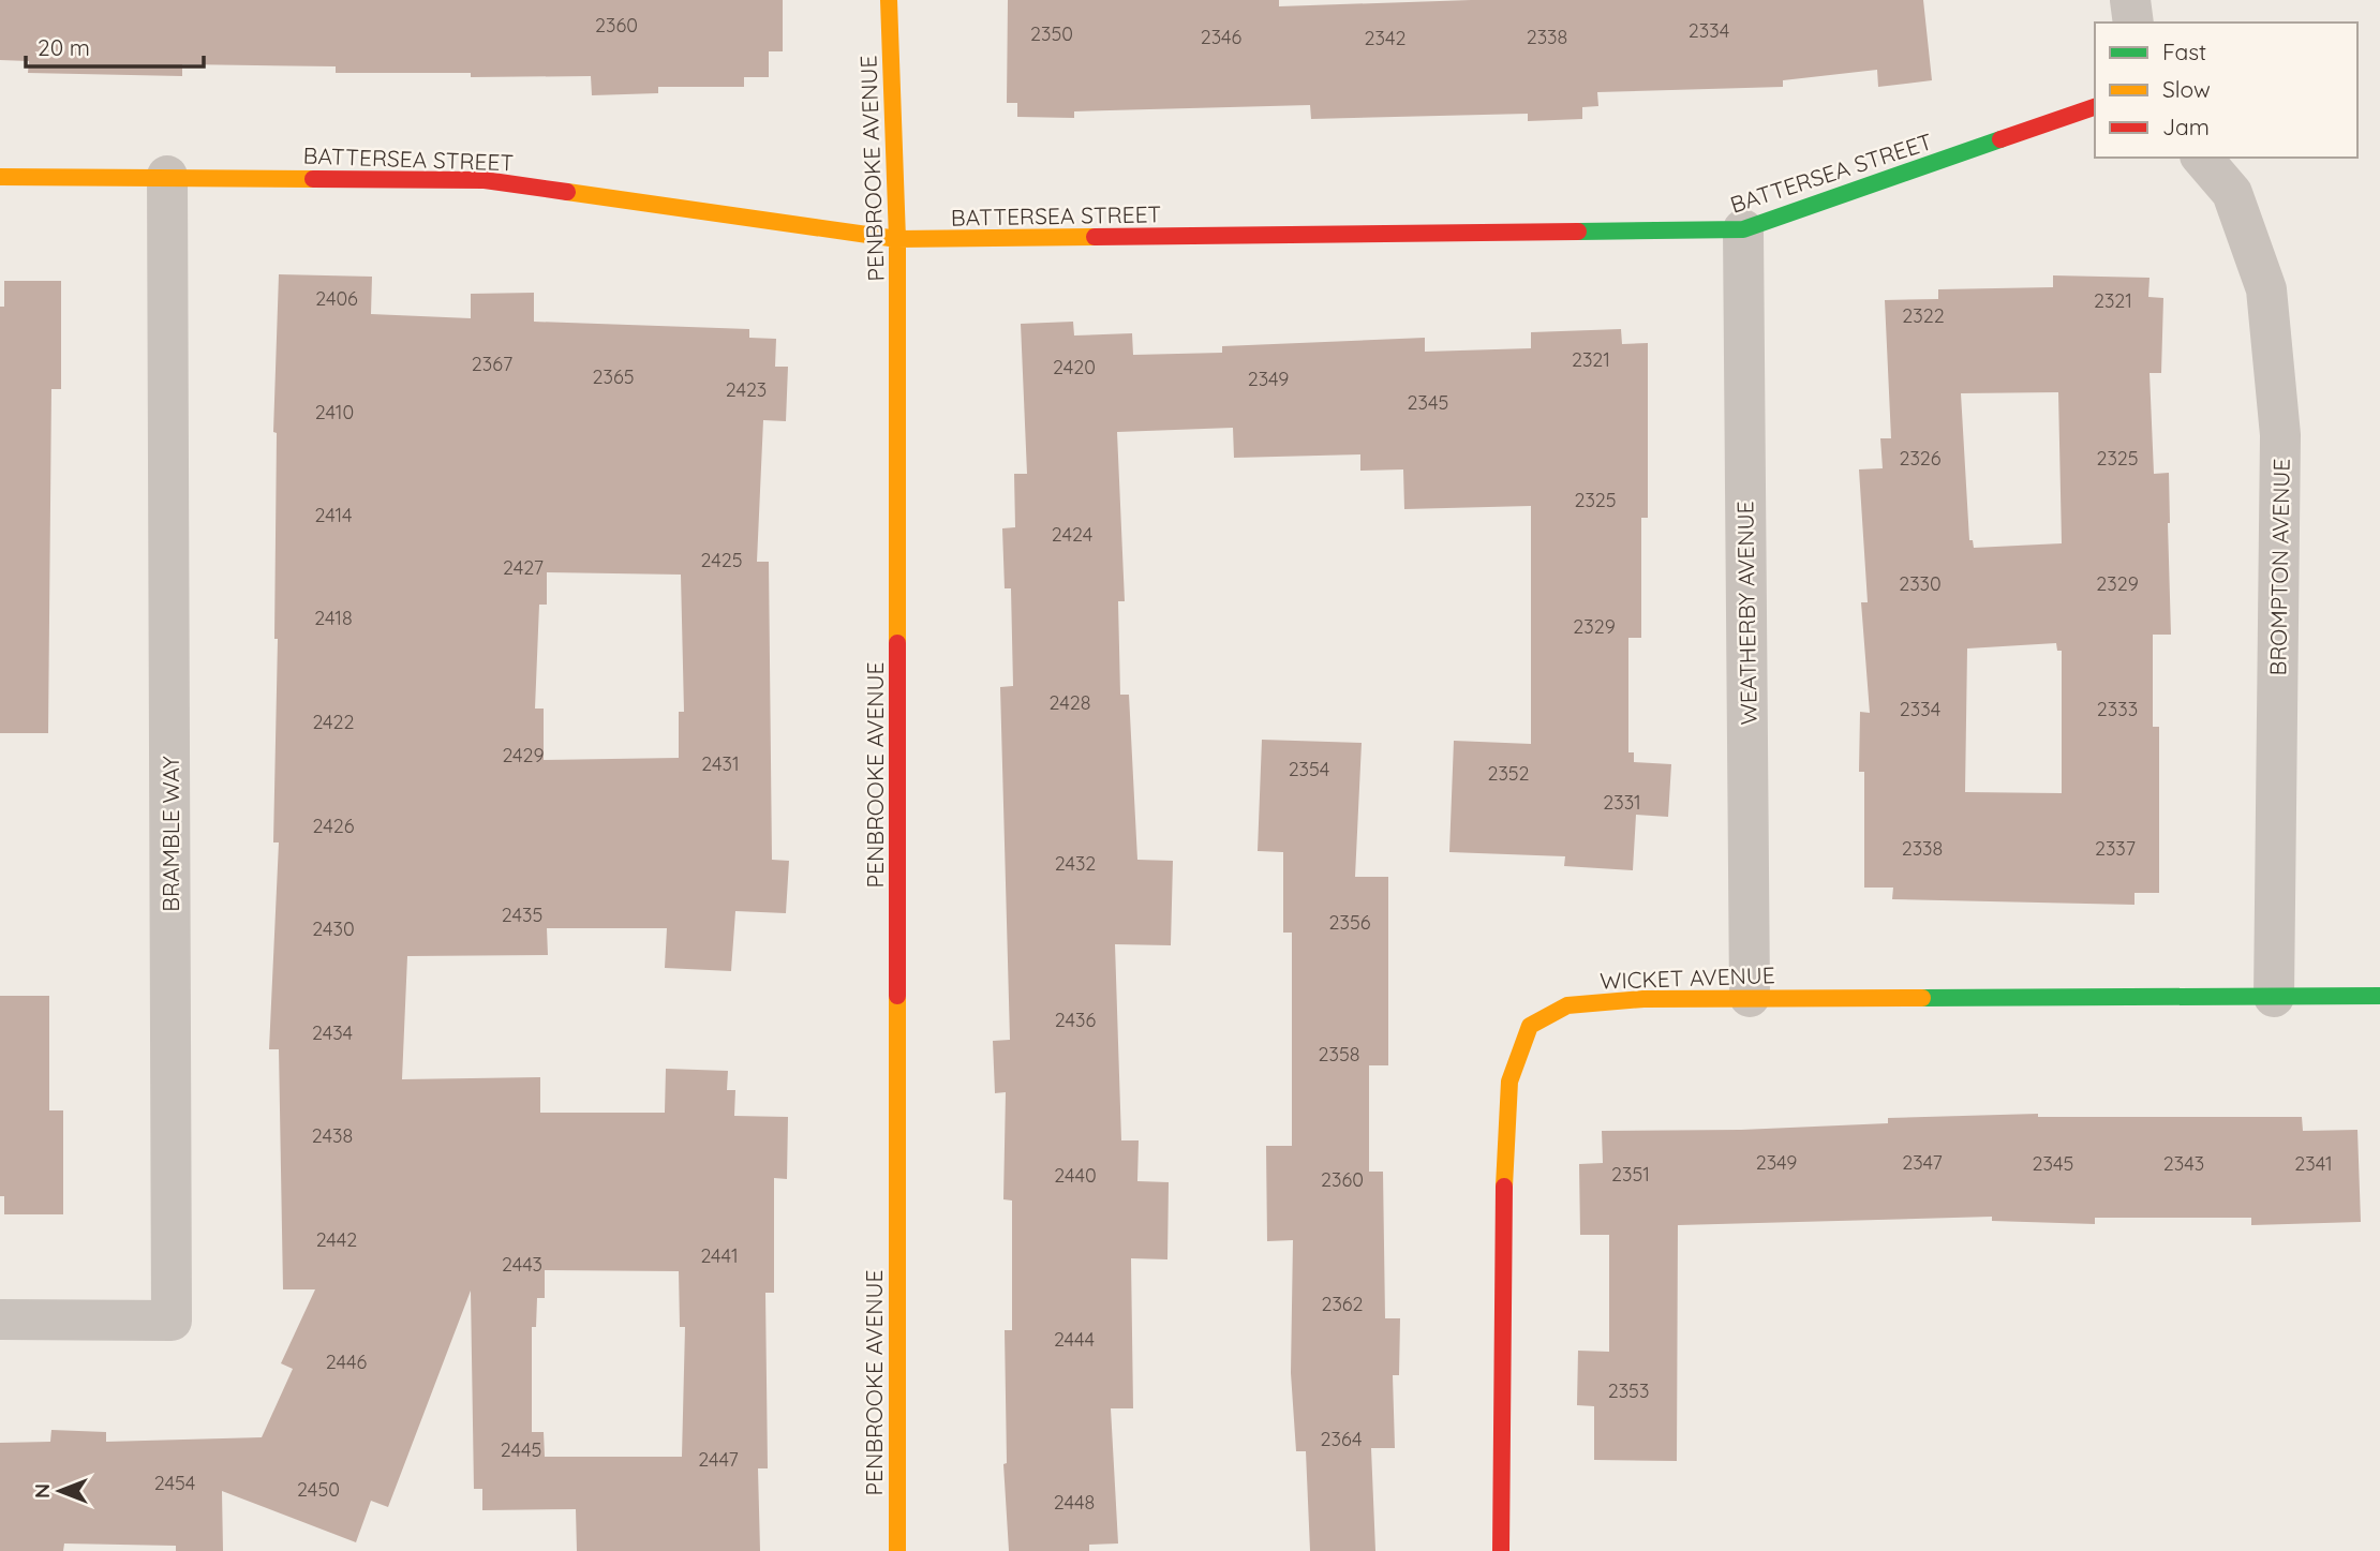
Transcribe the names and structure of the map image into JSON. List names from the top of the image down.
{
  "streets": {
    "street": [
      "BATTERSEA STREET",
      "PENBROOKE AVENUE",
      "BROMPTON AVENUE",
      "WEATHERBY AVENUE",
      "BRAMBLE WAY",
      "WICKET AVENUE"
    ]
  },
  "crossings": [
    ["BATTERSEA STREET", "PENBROOKE AVENUE"],
    ["BATTERSEA STREET", "WEATHERBY AVENUE"],
    ["BATTERSEA STREET", "BRAMBLE WAY"],
    ["BROMPTON AVENUE", "WICKET AVENUE"],
    ["WEATHERBY AVENUE", "WICKET AVENUE"]
  ],
  "house_numbers": [
    "2360",
    "2334",
    "2350",
    "2346",
    "2338",
    "2342",
    "2406",
    "2321",
    "2322",
    "2321",
    "2367",
    "2420",
    "2365",
    "2349",
    "2423",
    "2345",
    "2410",
    "2326",
    "2325",
    "2325",
    "2414",
    "2424",
    "2425",
    "2427",
    "2330",
    "2329",
    "2418",
    "2329",
    "2428",
    "2334",
    "2333",
    "2422",
    "2429",
    "2431",
    "2354",
    "2352",
    "2331",
    "2426",
    "2338",
    "2337",
    "2432",
    "2435",
    "2356",
    "2430",
    "2436",
    "2434",
    "2358",
    "2438",
    "2349",
    "2347",
    "2345",
    "2343",
    "2341",
    "2351",
    "2440",
    "2360",
    "2442",
    "2441",
    "2443",
    "2362",
    "2444",
    "2446",
    "2353",
    "2364",
    "2445",
    "2447",
    "2454",
    "2450",
    "2448"
  ],
  "legend": ["Fast", "Slow", "Jam"],
  "scale_bar": "20 m",
  "north": "left"
}
